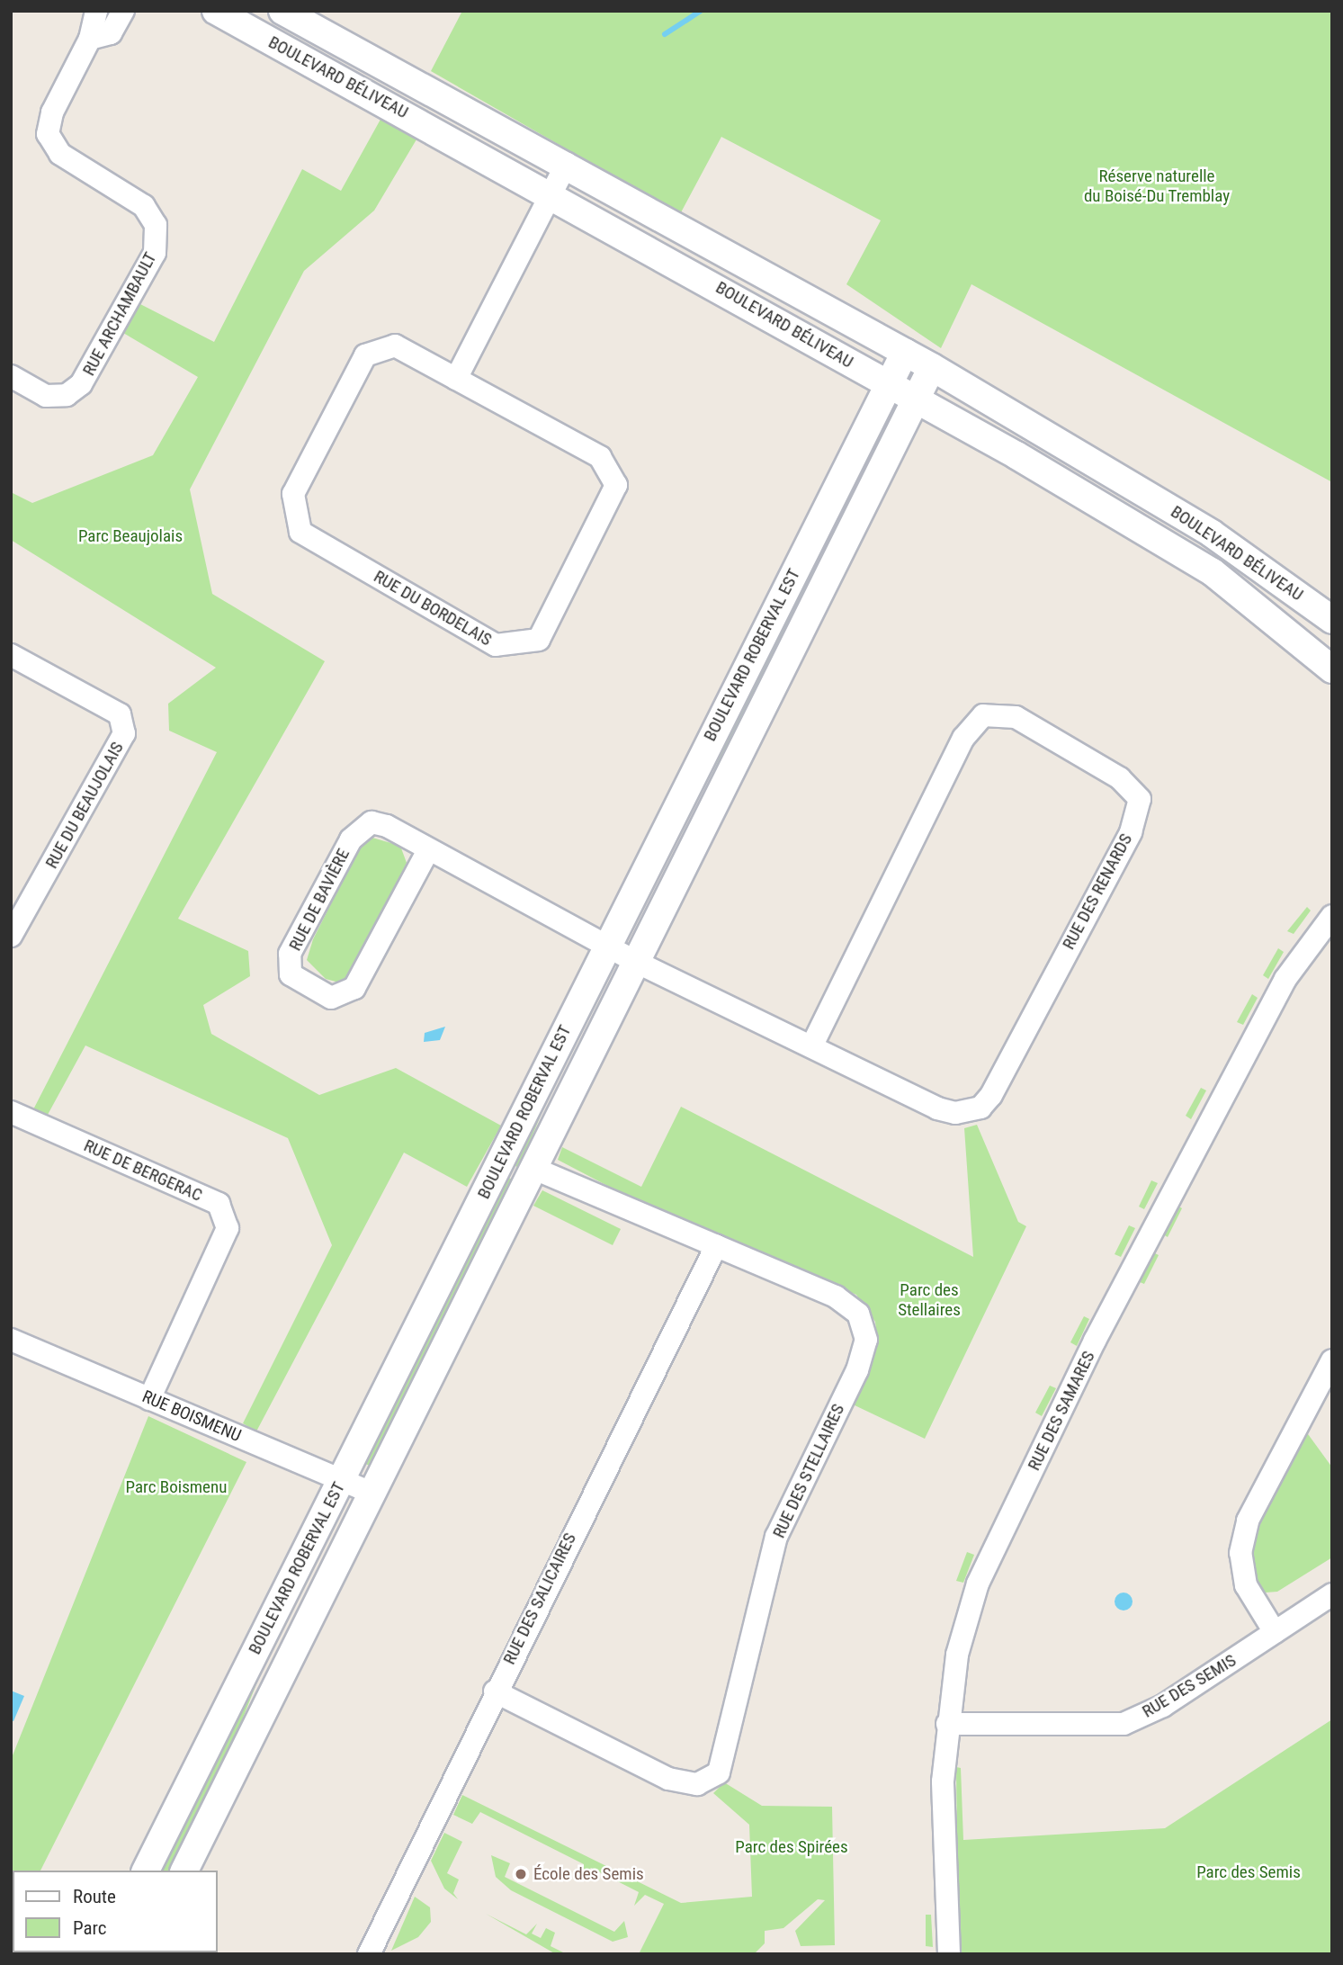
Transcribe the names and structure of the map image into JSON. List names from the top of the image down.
{
  "streets": {
    "street": [
      "BOULEVARD BÉLIVEAU",
      "RUE ARCHAMBAULT",
      "RUE DU BORDELAIS",
      "BOULEVARD ROBERVAL EST",
      "RUE DU BEAUJOLAIS",
      "RUE DES RENARDS",
      "RUE DE BAVIÈRE",
      "RUE DE BERGERAC",
      "RUE DES SAMARES",
      "RUE BOISMENU",
      "RUE DES STELLAIRES",
      "RUE DES SALICAIRES",
      "RUE DES SEMIS"
    ]
  },
  "crossings": [
    ["BOULEVARD BÉLIVEAU", "BOULEVARD ROBERVAL EST"],
    ["BOULEVARD ROBERVAL EST", "RUE DES RENARDS"],
    ["BOULEVARD ROBERVAL EST", "RUE DE BAVIÈRE"],
    ["BOULEVARD ROBERVAL EST", "RUE BOISMENU"],
    ["BOULEVARD ROBERVAL EST", "RUE DES STELLAIRES"],
    ["RUE DES RENARDS", "RUE DE BAVIÈRE"],
    ["RUE DE BERGERAC", "RUE BOISMENU"],
    ["RUE DES SAMARES", "RUE DES SEMIS"],
    ["RUE DES STELLAIRES", "RUE DES SALICAIRES"]
  ],
  "parks": [
    "Réserve naturelle du Boisé-Du Tremblay",
    "Parc Beaujolais",
    "Parc des Stellaires",
    "Parc Boismenu",
    "Parc des Spirées",
    "Parc des Semis"
  ],
  "places": ["École des Semis"],
  "legend": ["Route", "Parc"]
}
